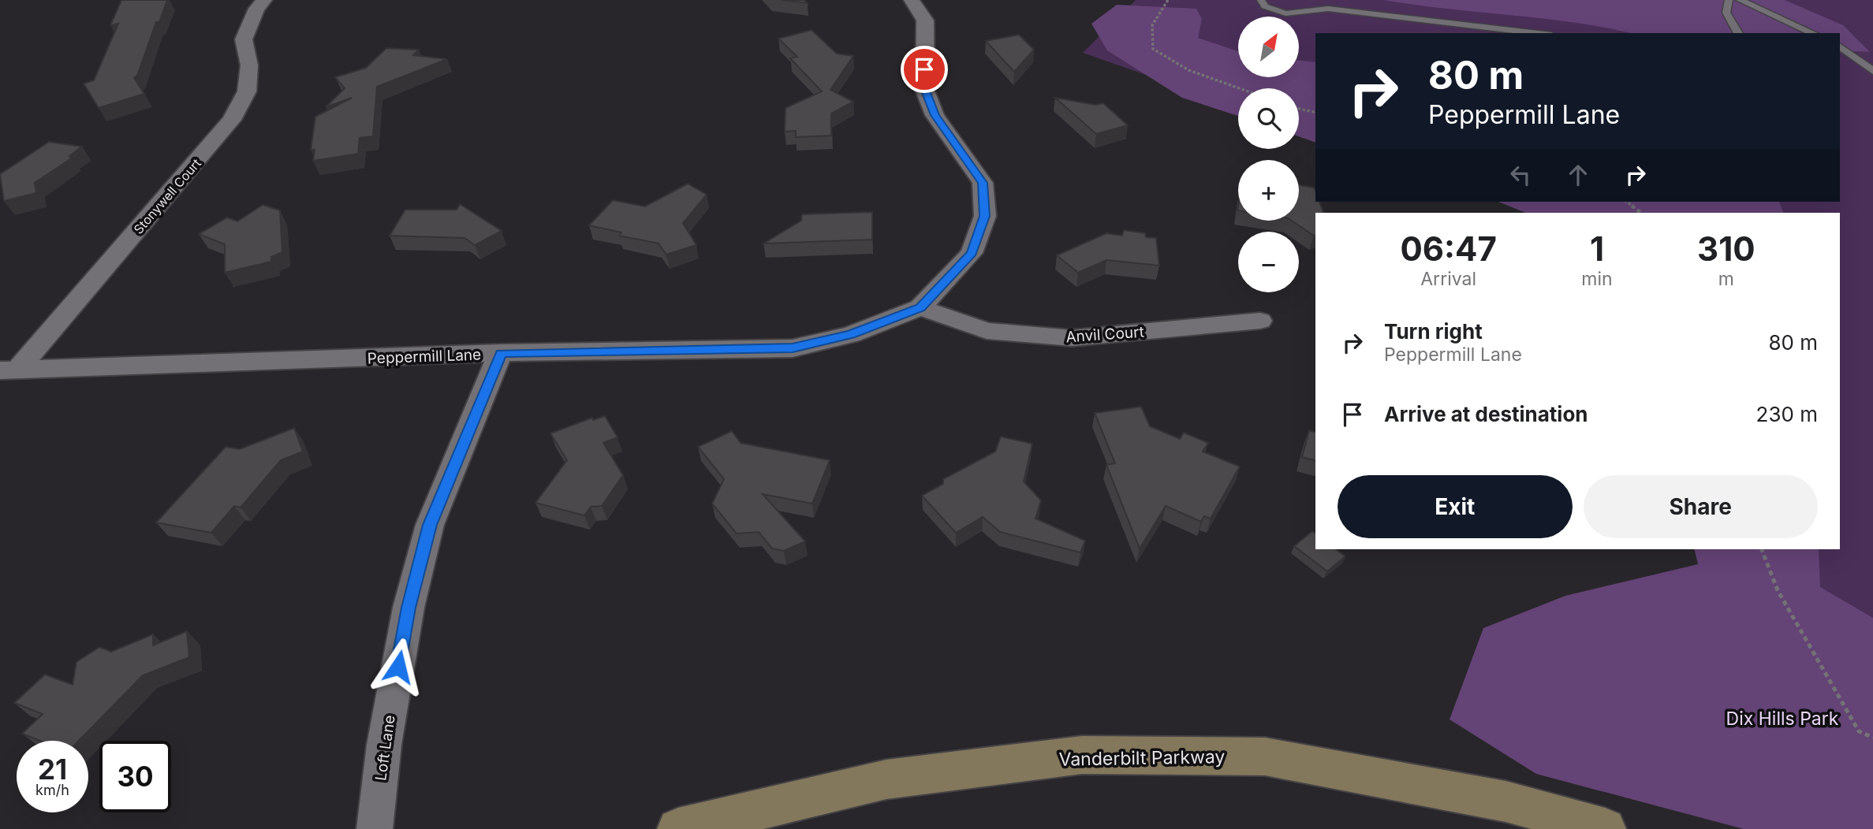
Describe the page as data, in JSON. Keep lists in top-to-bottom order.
{
  "streets": {
    "main road": ["Vanderbilt Parkway"],
    "street": [
      "Stonywell Court",
      "Anvil Court",
      "Peppermill Lane",
      "Loft Lane"
    ]
  },
  "crossings": [
    ["Stonywell Court", "Peppermill Lane"],
    ["Anvil Court", "Peppermill Lane"],
    ["Peppermill Lane", "Loft Lane"]
  ],
  "parks": ["Dix Hills Park"],
  "north": "top right",
  "page": {
    "map_buttons": ["+", "−"],
    "turn": ["80 m", "Peppermill Lane"],
    "eta": [
      "06:47",
      "Arrival",
      "1",
      "min",
      "310",
      "m"
    ],
    "list": [
      {
        "name": "Turn right",
        "note": "Peppermill Lane",
        "value": "80 m"
      },
      {
        "name": "Arrive at destination",
        "value": "230 m"
      }
    ],
    "buttons": ["Exit", "Share"],
    "speed": "21 km/h",
    "limit": "30"
  }
}
